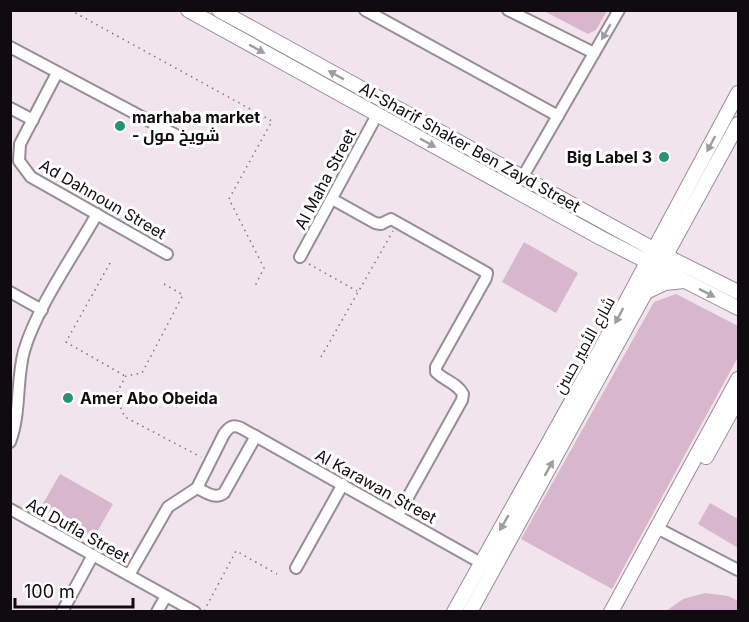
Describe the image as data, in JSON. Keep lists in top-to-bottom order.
{
  "streets": {
    "main road": ["Al-Sharif Shaker Ben Zayd Street", "شارع الأمير حسن"],
    "street": [
      "Al Maha Street",
      "Ad Dahnoun Street",
      "Al Karawan Street",
      "Ad Dufla Street"
    ]
  },
  "crossings": [
    ["Al-Sharif Shaker Ben Zayd Street", "Al Maha Street"],
    ["Al-Sharif Shaker Ben Zayd Street", "شارع الأمير حسن"],
    ["شارع الأمير حسن", "Al Karawan Street"]
  ],
  "places": ["marhaba market - شويخ مول", "Big Label 3", "Amer Abo Obeida"],
  "scale_bar": "100 m"
}
